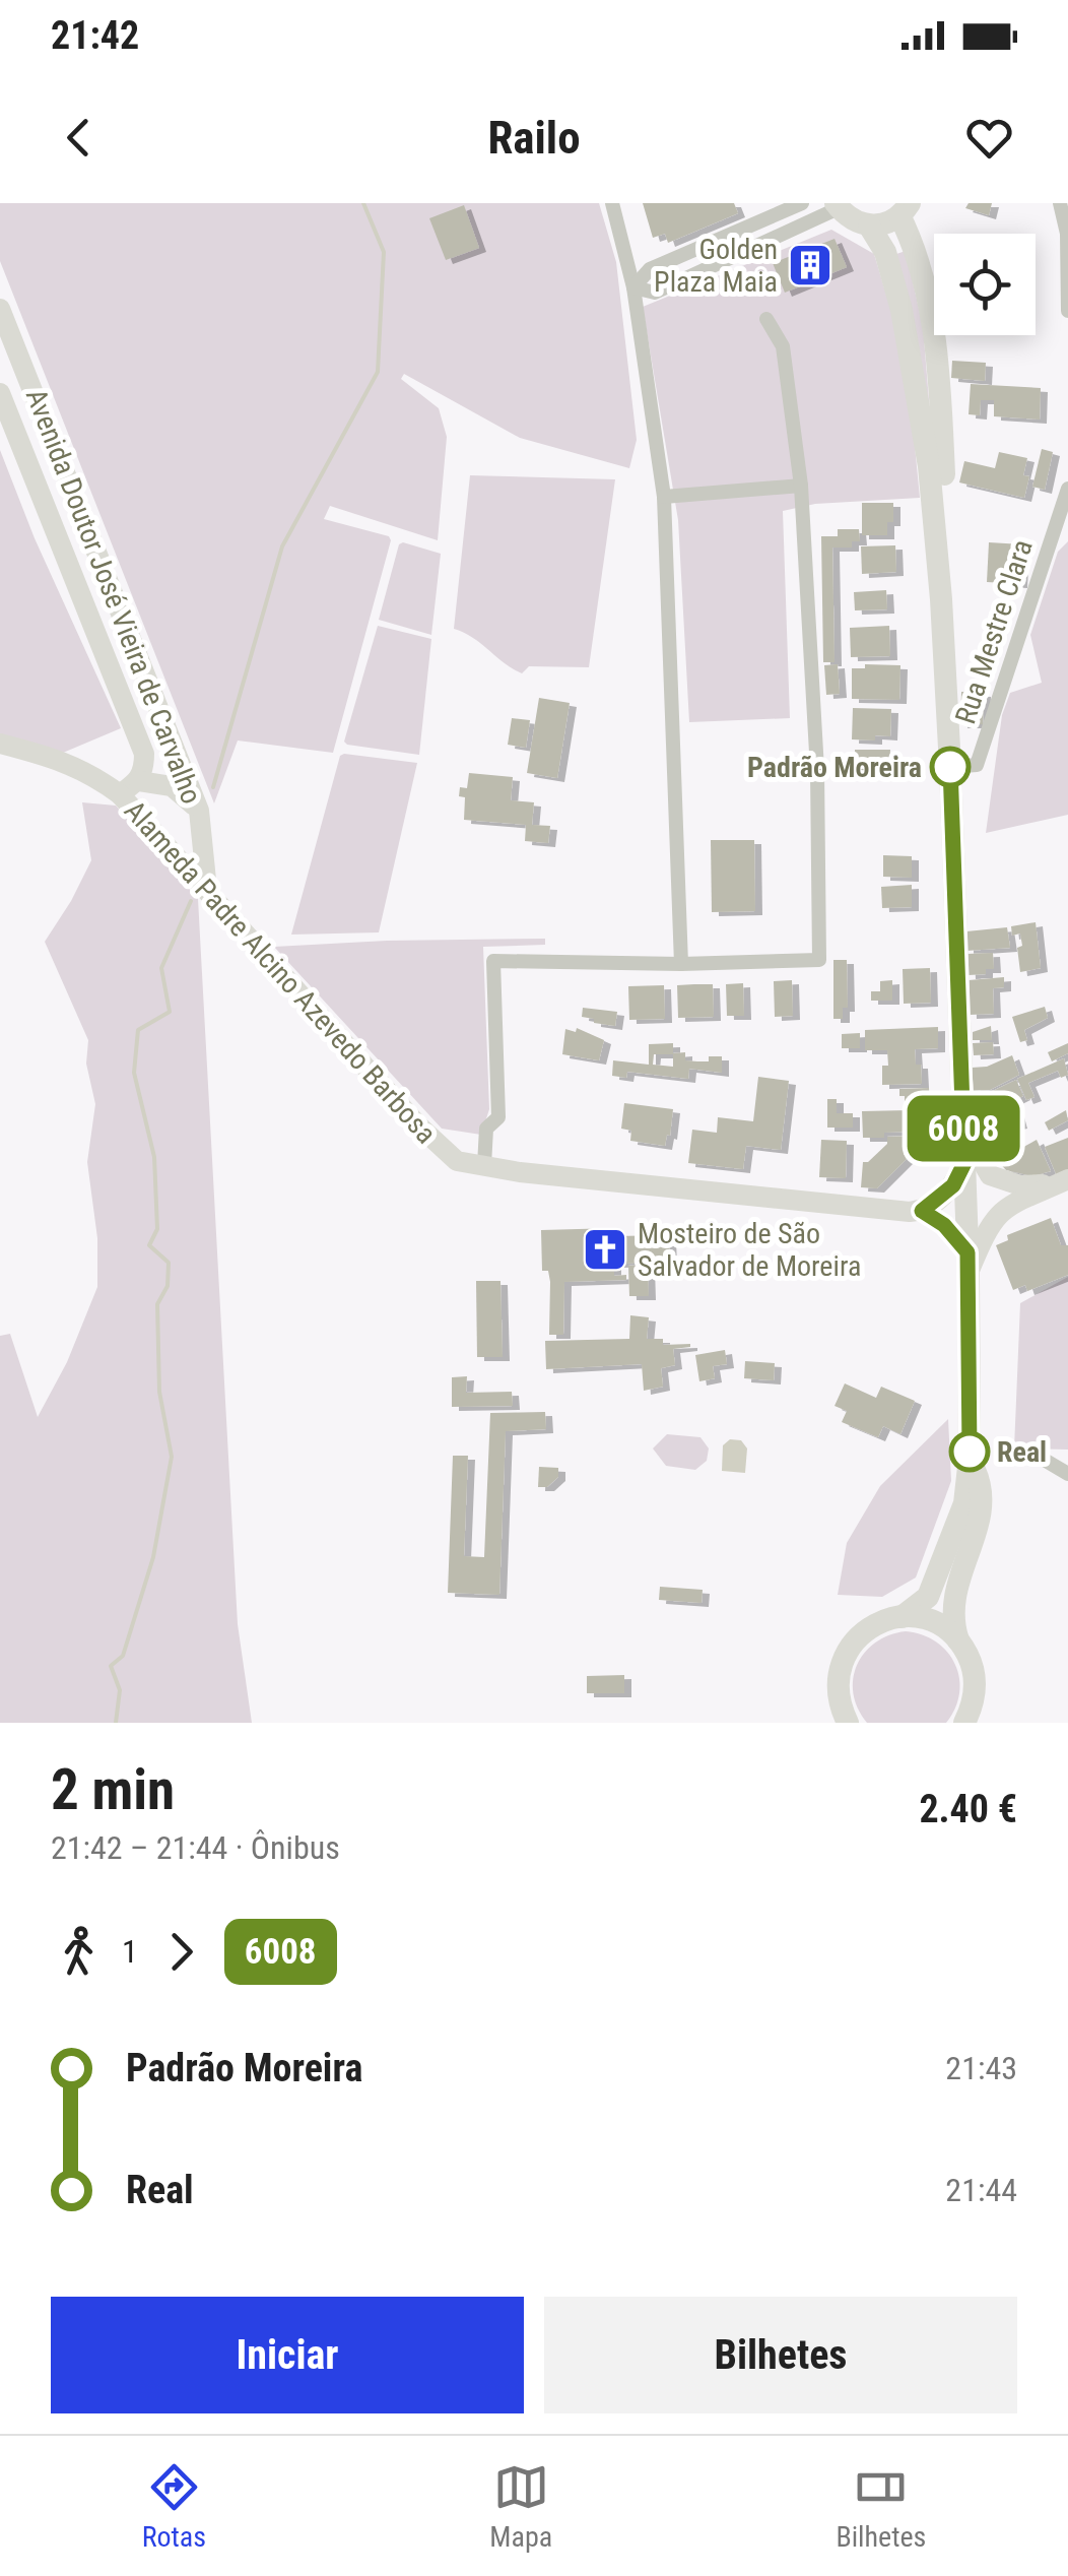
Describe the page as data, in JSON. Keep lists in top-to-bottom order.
{
  "streets": {
    "main road": ["Avenida Doutor José Vieira de Carvalho", "Alameda Padre Alcino Azevedo Barbosa"],
    "street": ["Rua Mestre Clara"]
  },
  "crossings": [
    ["Avenida Doutor José Vieira de Carvalho", "Alameda Padre Alcino Azevedo Barbosa"]
  ],
  "places": {
    "building": ["Golden Plaza Maia"],
    "other": ["Padrão Moreira", "Real"],
    "church": ["Mosteiro de São Salvador de Moreira"]
  },
  "lines": ["bus line 6008"],
  "page": {
    "status": "21:42",
    "header": "Railo",
    "on_map": "6008",
    "heading": ["2 min", "21:42 – 21:44 · Ônibus", "2.40 €"],
    "legs": ["1", "6008"],
    "list": [
      {
        "name": "Padrão Moreira",
        "value": "21:43"
      },
      {
        "name": "Real",
        "value": "21:44"
      }
    ],
    "buttons": ["Iniciar", "Bilhetes"],
    "tabs": ["Rotas", "Mapa", "Bilhetes"]
  }
}
